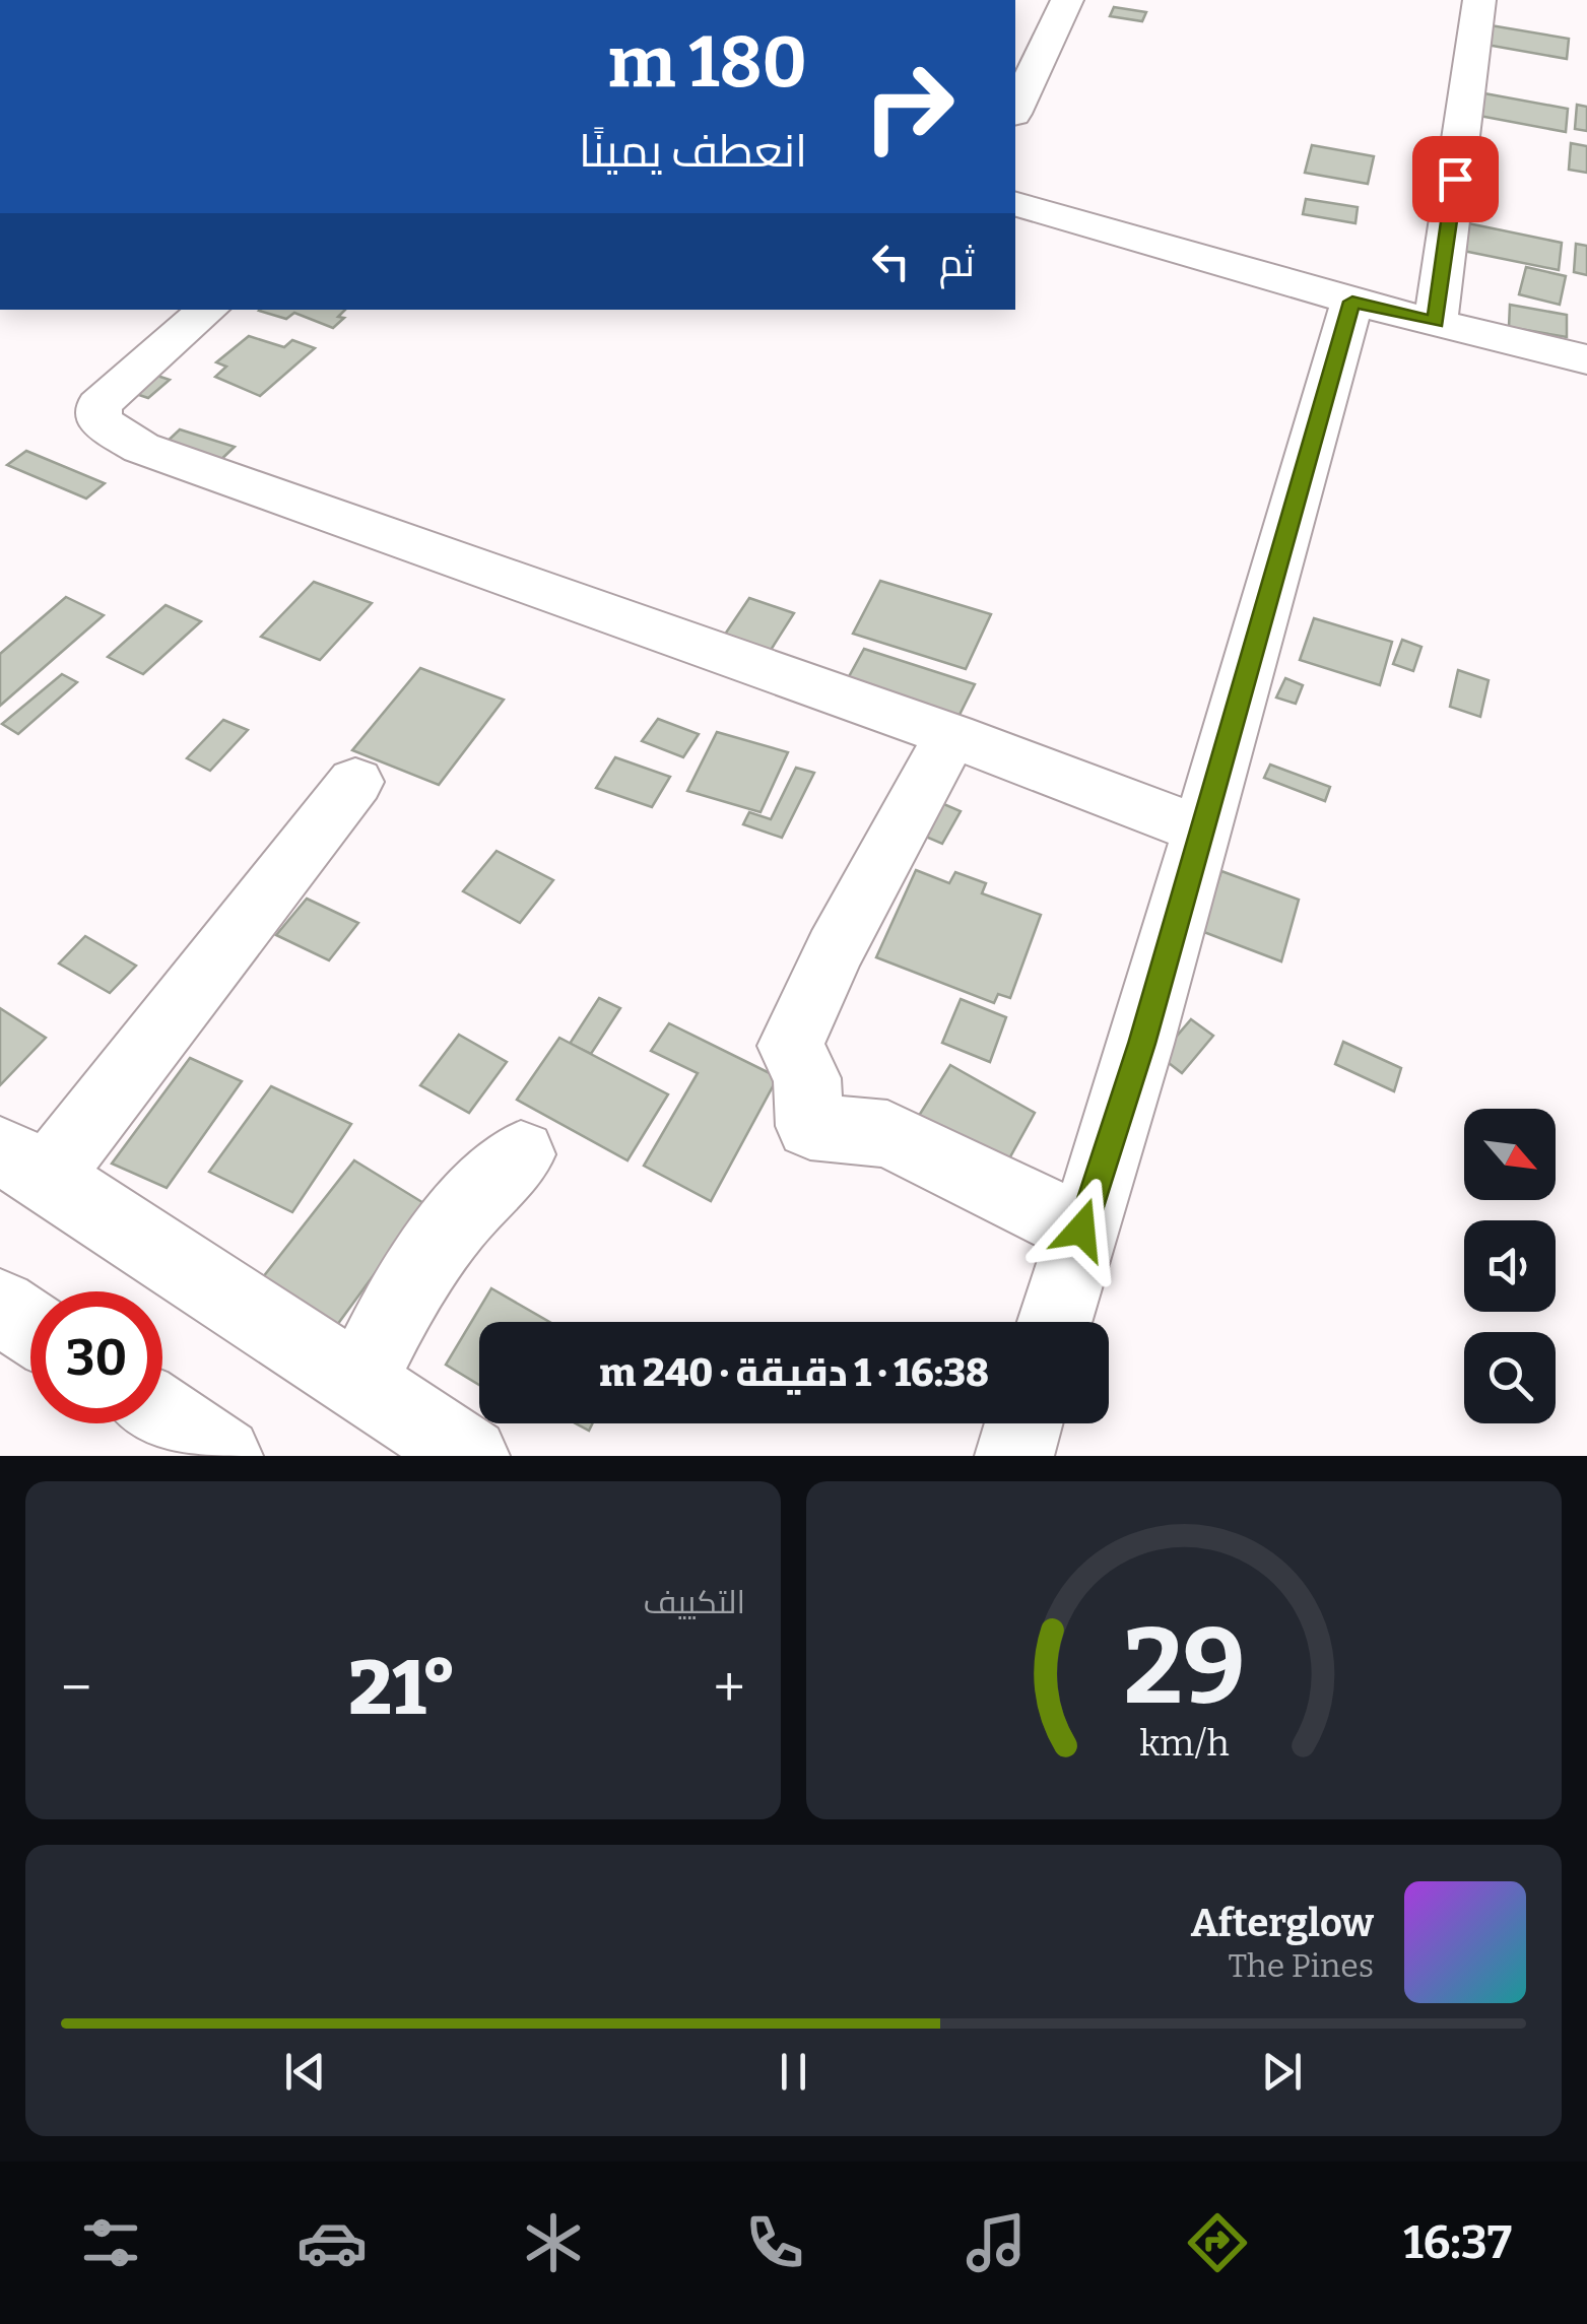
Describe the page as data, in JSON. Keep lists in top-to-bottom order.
{
  "north": "bottom right",
  "page": {
    "turn": ["180 m", "انعطف يمينًا"],
    "then": "ثم",
    "limit": "30",
    "trip": "16:38 · 1 دقيقة · 240 m",
    "tile": "التكييف",
    "heat": ["−", "21°", "+"],
    "song": ["Afterglow", "The Pines"],
    "tabs": "16:37",
    "gauge": ["29", "km/h"]
  }
}
